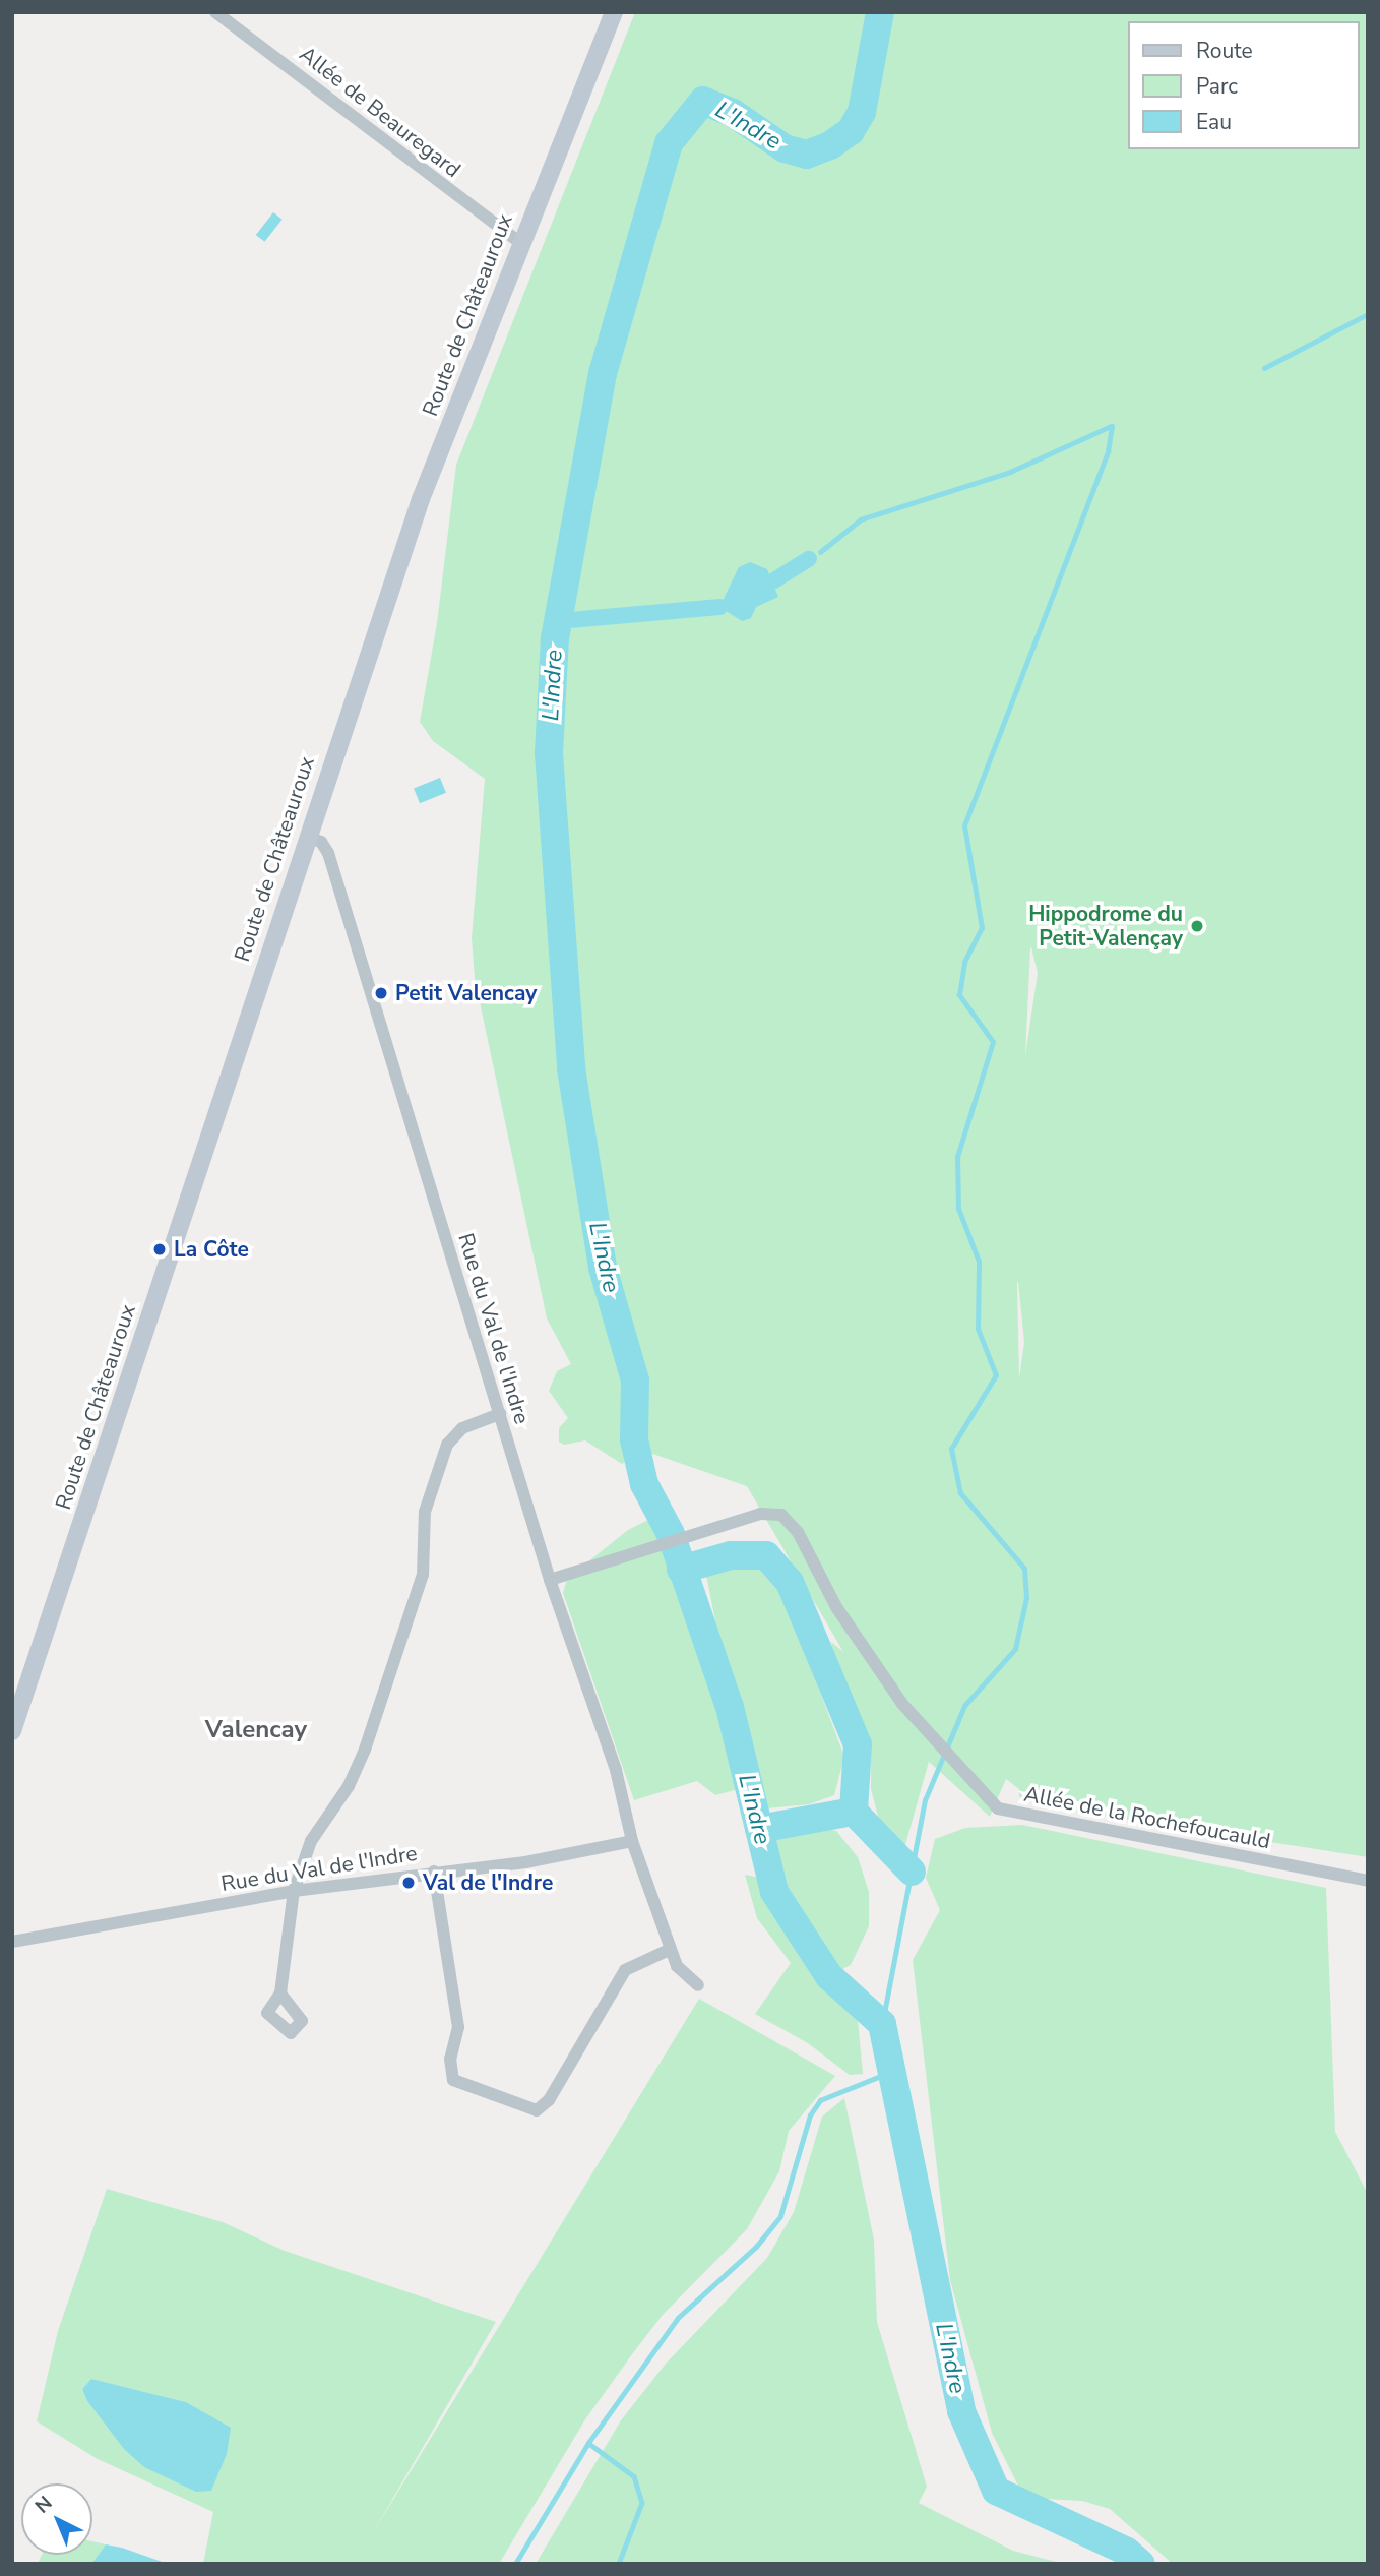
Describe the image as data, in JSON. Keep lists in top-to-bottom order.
{
  "streets": {
    "street": [
      "Allée de Beauregard",
      "Route de Châteauroux",
      "Rue du Val de l'Indre",
      "Allée de la Rochefoucauld"
    ]
  },
  "crossings": [
    ["Allée de Beauregard", "Route de Châteauroux"],
    ["Route de Châteauroux", "Rue du Val de l'Indre"],
    ["Rue du Val de l'Indre", "Allée de la Rochefoucauld"]
  ],
  "districts": ["Valencay"],
  "water": ["L'Indre"],
  "places": [
    "Hippodrome du Petit-Valençay",
    "Petit Valencay",
    "La Côte",
    "Val de l'Indre"
  ],
  "legend": ["Route", "Parc", "Eau"],
  "north": "top left"
}
